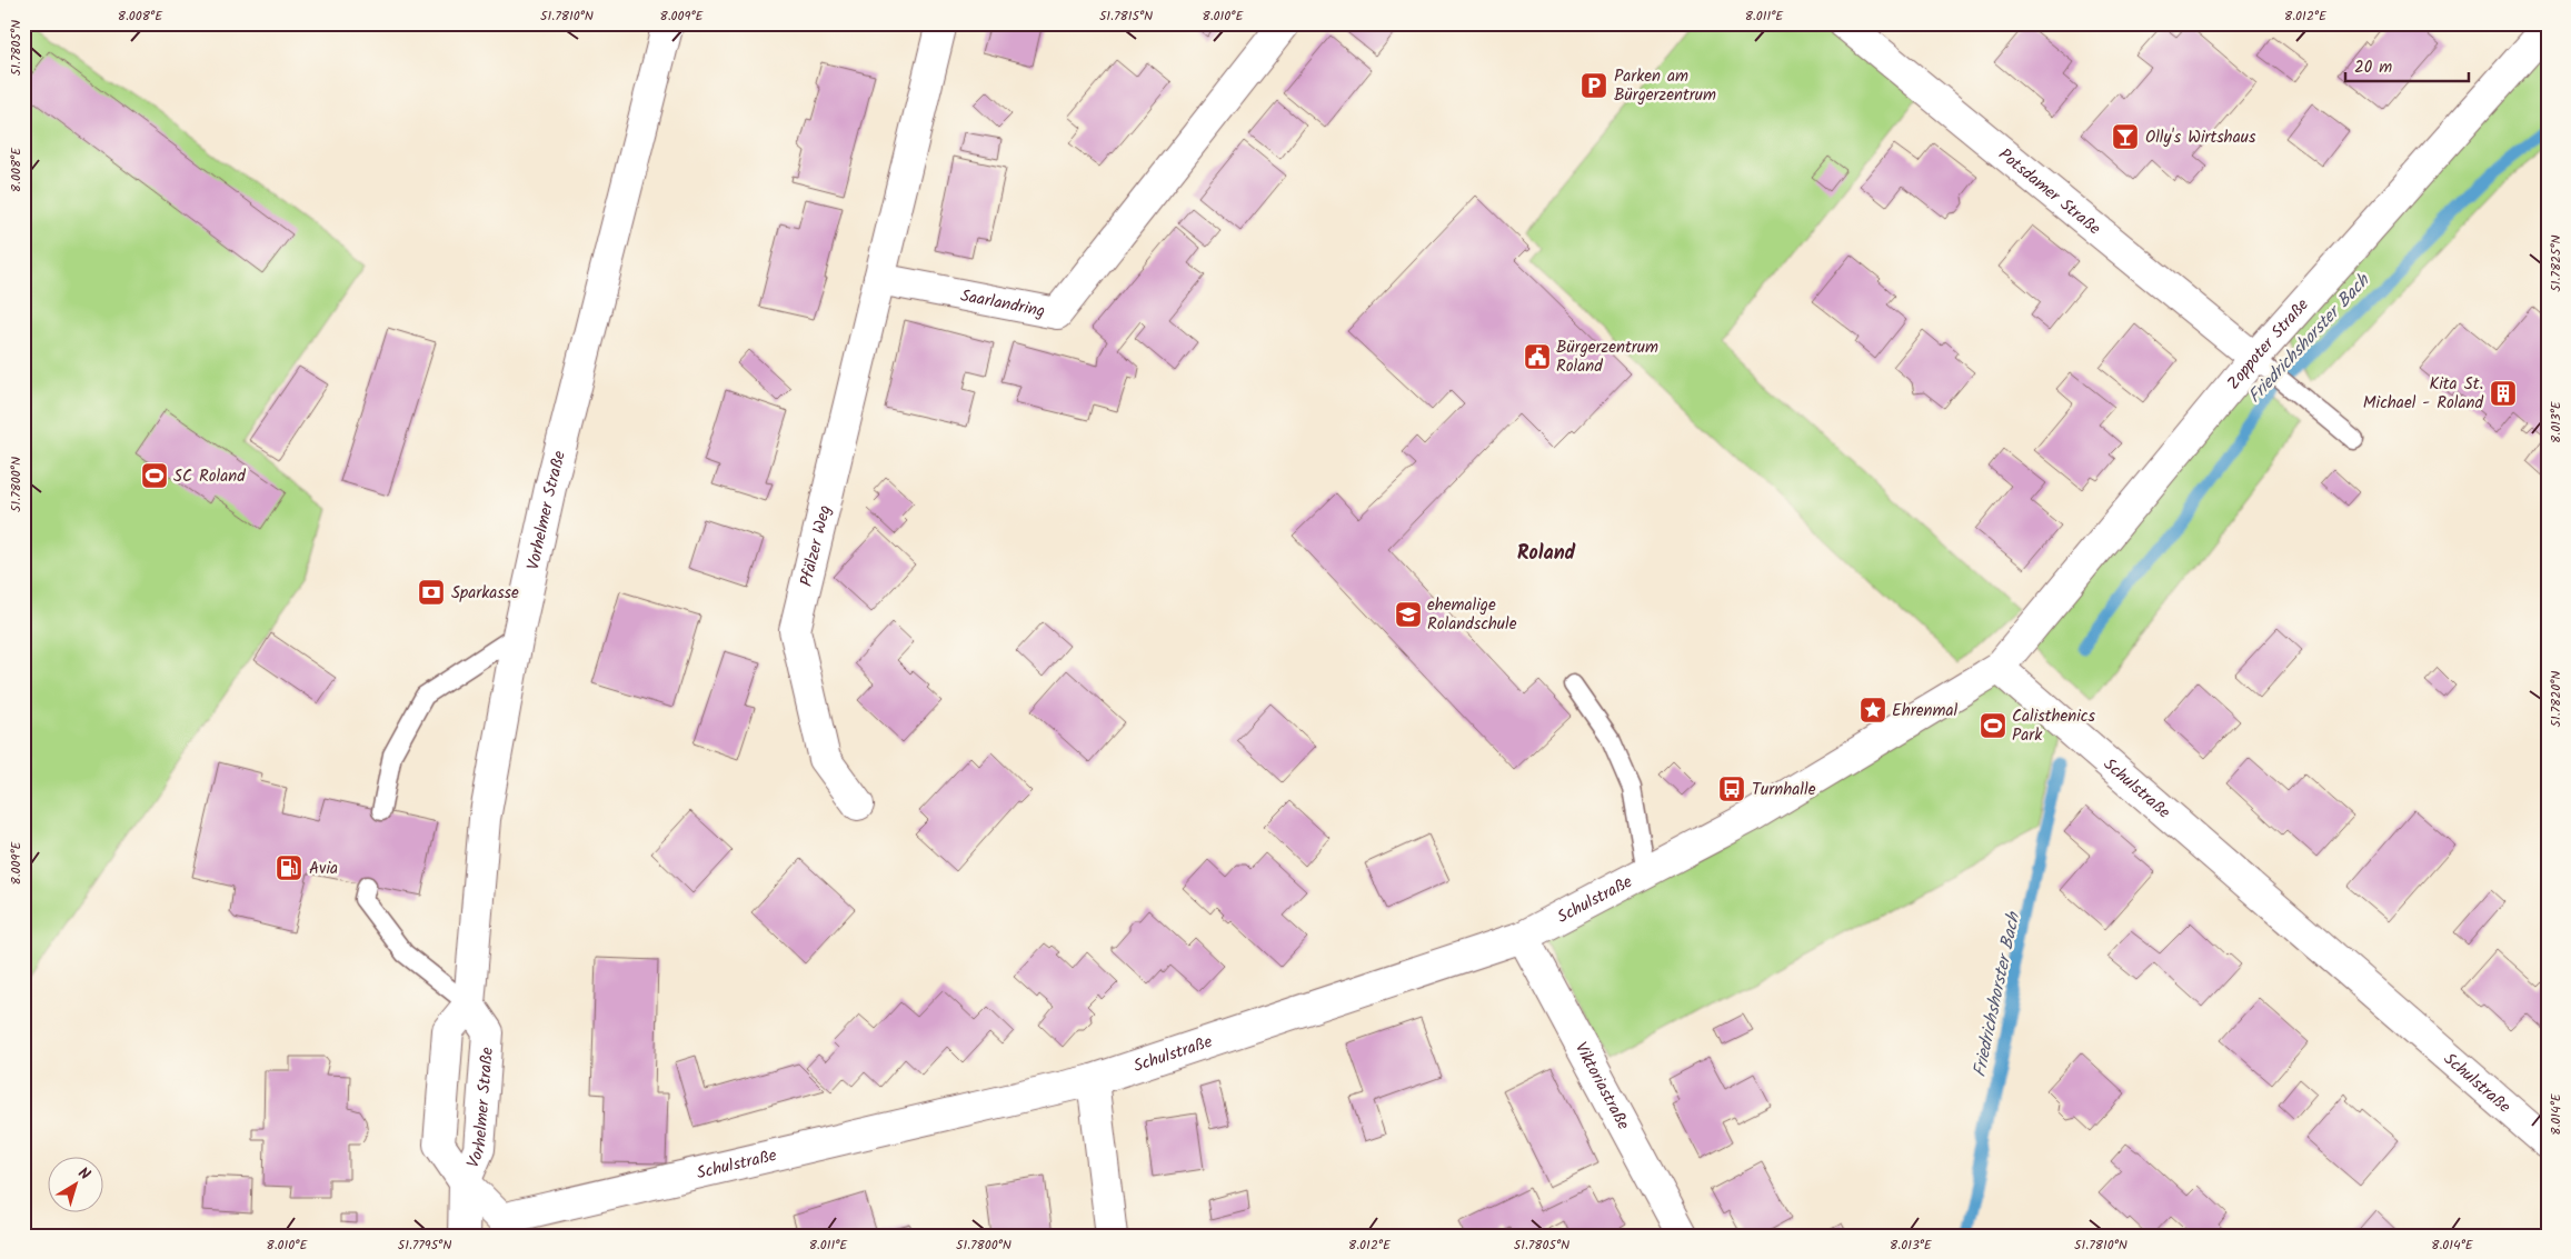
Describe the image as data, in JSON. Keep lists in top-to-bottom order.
{
  "streets": {
    "street": [
      "Potsdamer Straße",
      "Saarlandring",
      "Zoppoter Straße",
      "Vorhelmer Straße",
      "Pfälzer Weg",
      "Schulstraße",
      "Viktoriastraße"
    ]
  },
  "crossings": [
    ["Potsdamer Straße", "Zoppoter Straße"],
    ["Saarlandring", "Pfälzer Weg"],
    ["Zoppoter Straße", "Schulstraße"],
    ["Vorhelmer Straße", "Schulstraße"],
    ["Schulstraße", "Viktoriastraße"]
  ],
  "districts": ["Roland"],
  "water": ["Friedrichshorster Bach"],
  "places": {
    "parking": ["Parken am Bürgerzentrum"],
    "bar": ["Olly's Wirtshaus"],
    "public building": ["Bürgerzentrum Roland"],
    "building": ["Kita St. Michael - Roland"],
    "sports": ["SC Roland", "Calisthenics Park"],
    "bank": ["Sparkasse"],
    "school or university": ["ehemalige Rolandschule"],
    "place": ["Ehrenmal"],
    "bus stop": ["Turnhalle"],
    "fuel station": ["Avia"]
  },
  "scale_bar": "20 m",
  "north": "top right",
  "coordinates": [
    "8.008°E",
    "51.7810°N",
    "8.009°E",
    "51.7815°N",
    "8.010°E",
    "8.011°E",
    "8.012°E",
    "51.7805°N",
    "51.7825°N",
    "8.013°E",
    "51.7800°N",
    "51.7820°N",
    "8.014°E",
    "51.7795°N"
  ]
}
